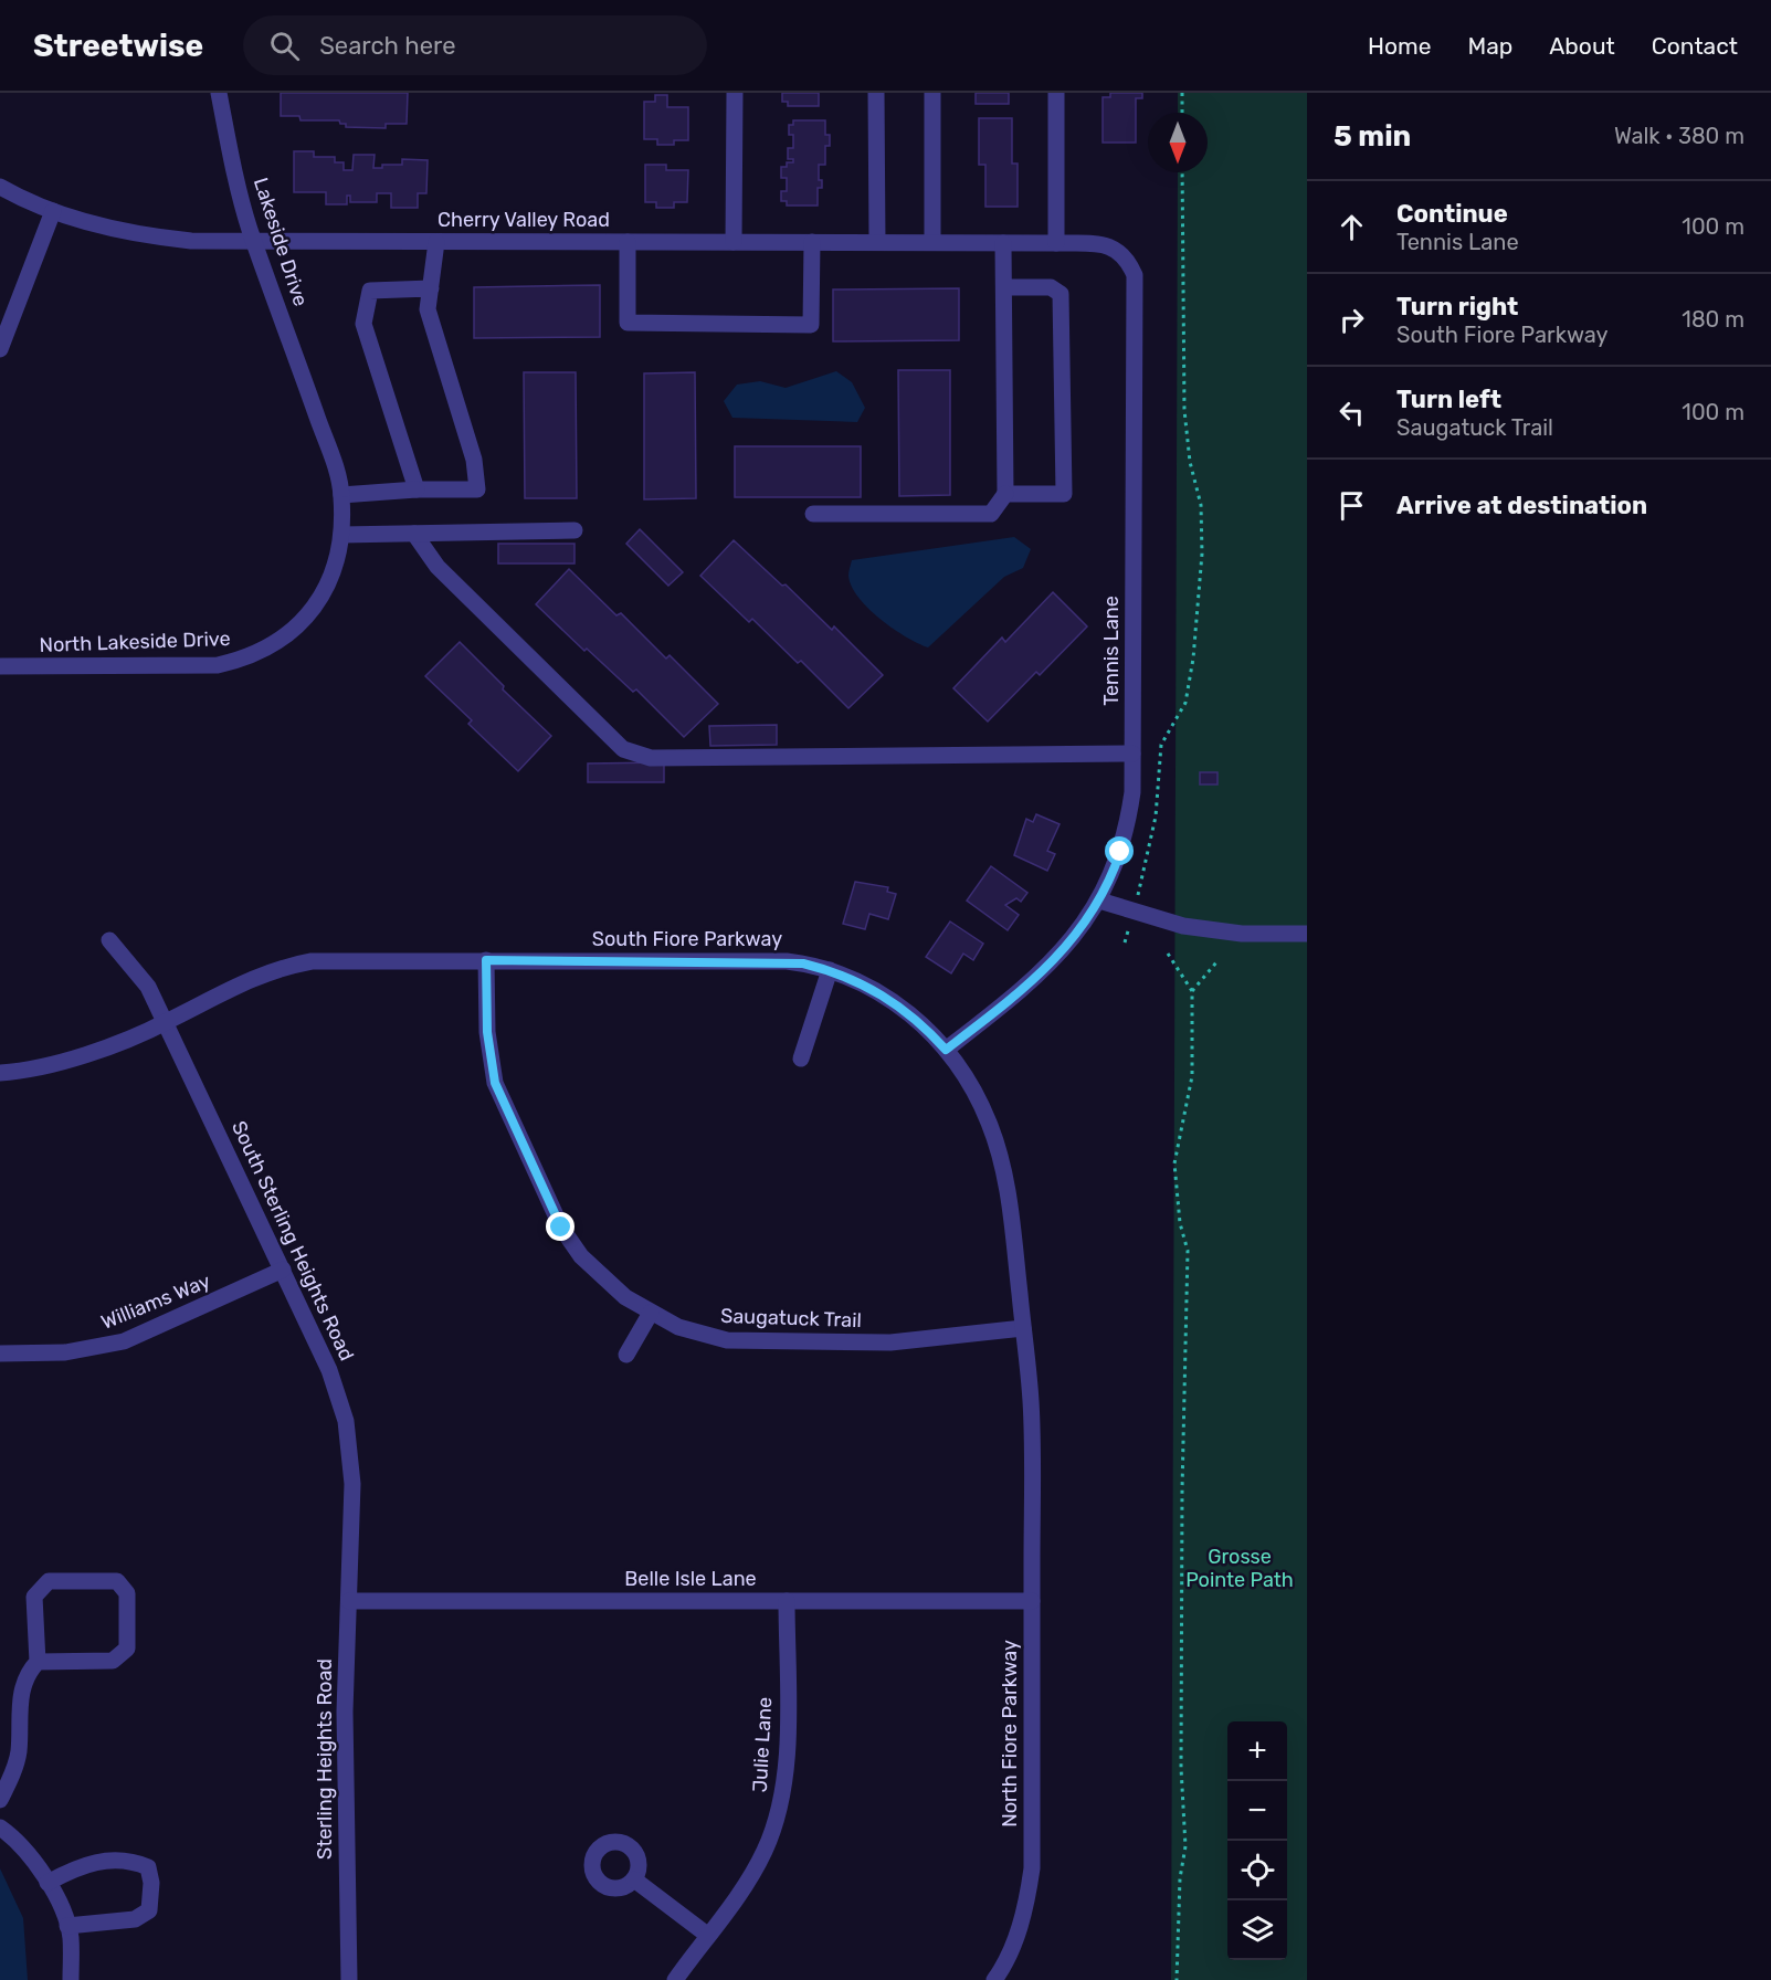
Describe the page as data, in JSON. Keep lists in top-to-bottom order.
{
  "streets": {
    "street": [
      "Cherry Valley Road",
      "Lakeside Drive",
      "North Lakeside Drive",
      "Tennis Lane",
      "South Fiore Parkway",
      "South Sterling Heights Road",
      "Williams Way",
      "Saugatuck Trail",
      "Belle Isle Lane",
      "North Fiore Parkway",
      "Julie Lane",
      "Sterling Heights Road"
    ]
  },
  "crossings": [
    ["Cherry Valley Road", "Lakeside Drive"],
    ["Cherry Valley Road", "Tennis Lane"],
    ["Lakeside Drive", "North Lakeside Drive"],
    ["Tennis Lane", "South Fiore Parkway"],
    ["South Fiore Parkway", "South Sterling Heights Road"],
    ["South Fiore Parkway", "Saugatuck Trail"],
    ["South Fiore Parkway", "North Fiore Parkway"],
    ["South Sterling Heights Road", "Williams Way"],
    ["South Sterling Heights Road", "Sterling Heights Road"],
    ["Belle Isle Lane", "North Fiore Parkway"],
    ["Belle Isle Lane", "Julie Lane"],
    ["Belle Isle Lane", "Sterling Heights Road"]
  ],
  "parks": ["Grosse Pointe Path"],
  "north": "bottom",
  "page": {
    "header": "Streetwise",
    "search": "Search here",
    "nav": [
      "Home",
      "Map",
      "About",
      "Contact"
    ],
    "heading": ["5 min", "Walk · 380 m"],
    "list": [
      ["Continue", "Tennis Lane", "100 m"],
      ["Turn right", "South Fiore Parkway", "180 m"],
      ["Turn left", "Saugatuck Trail", "100 m"],
      "Arrive at destination"
    ],
    "map_buttons": ["+", "−"]
  }
}
